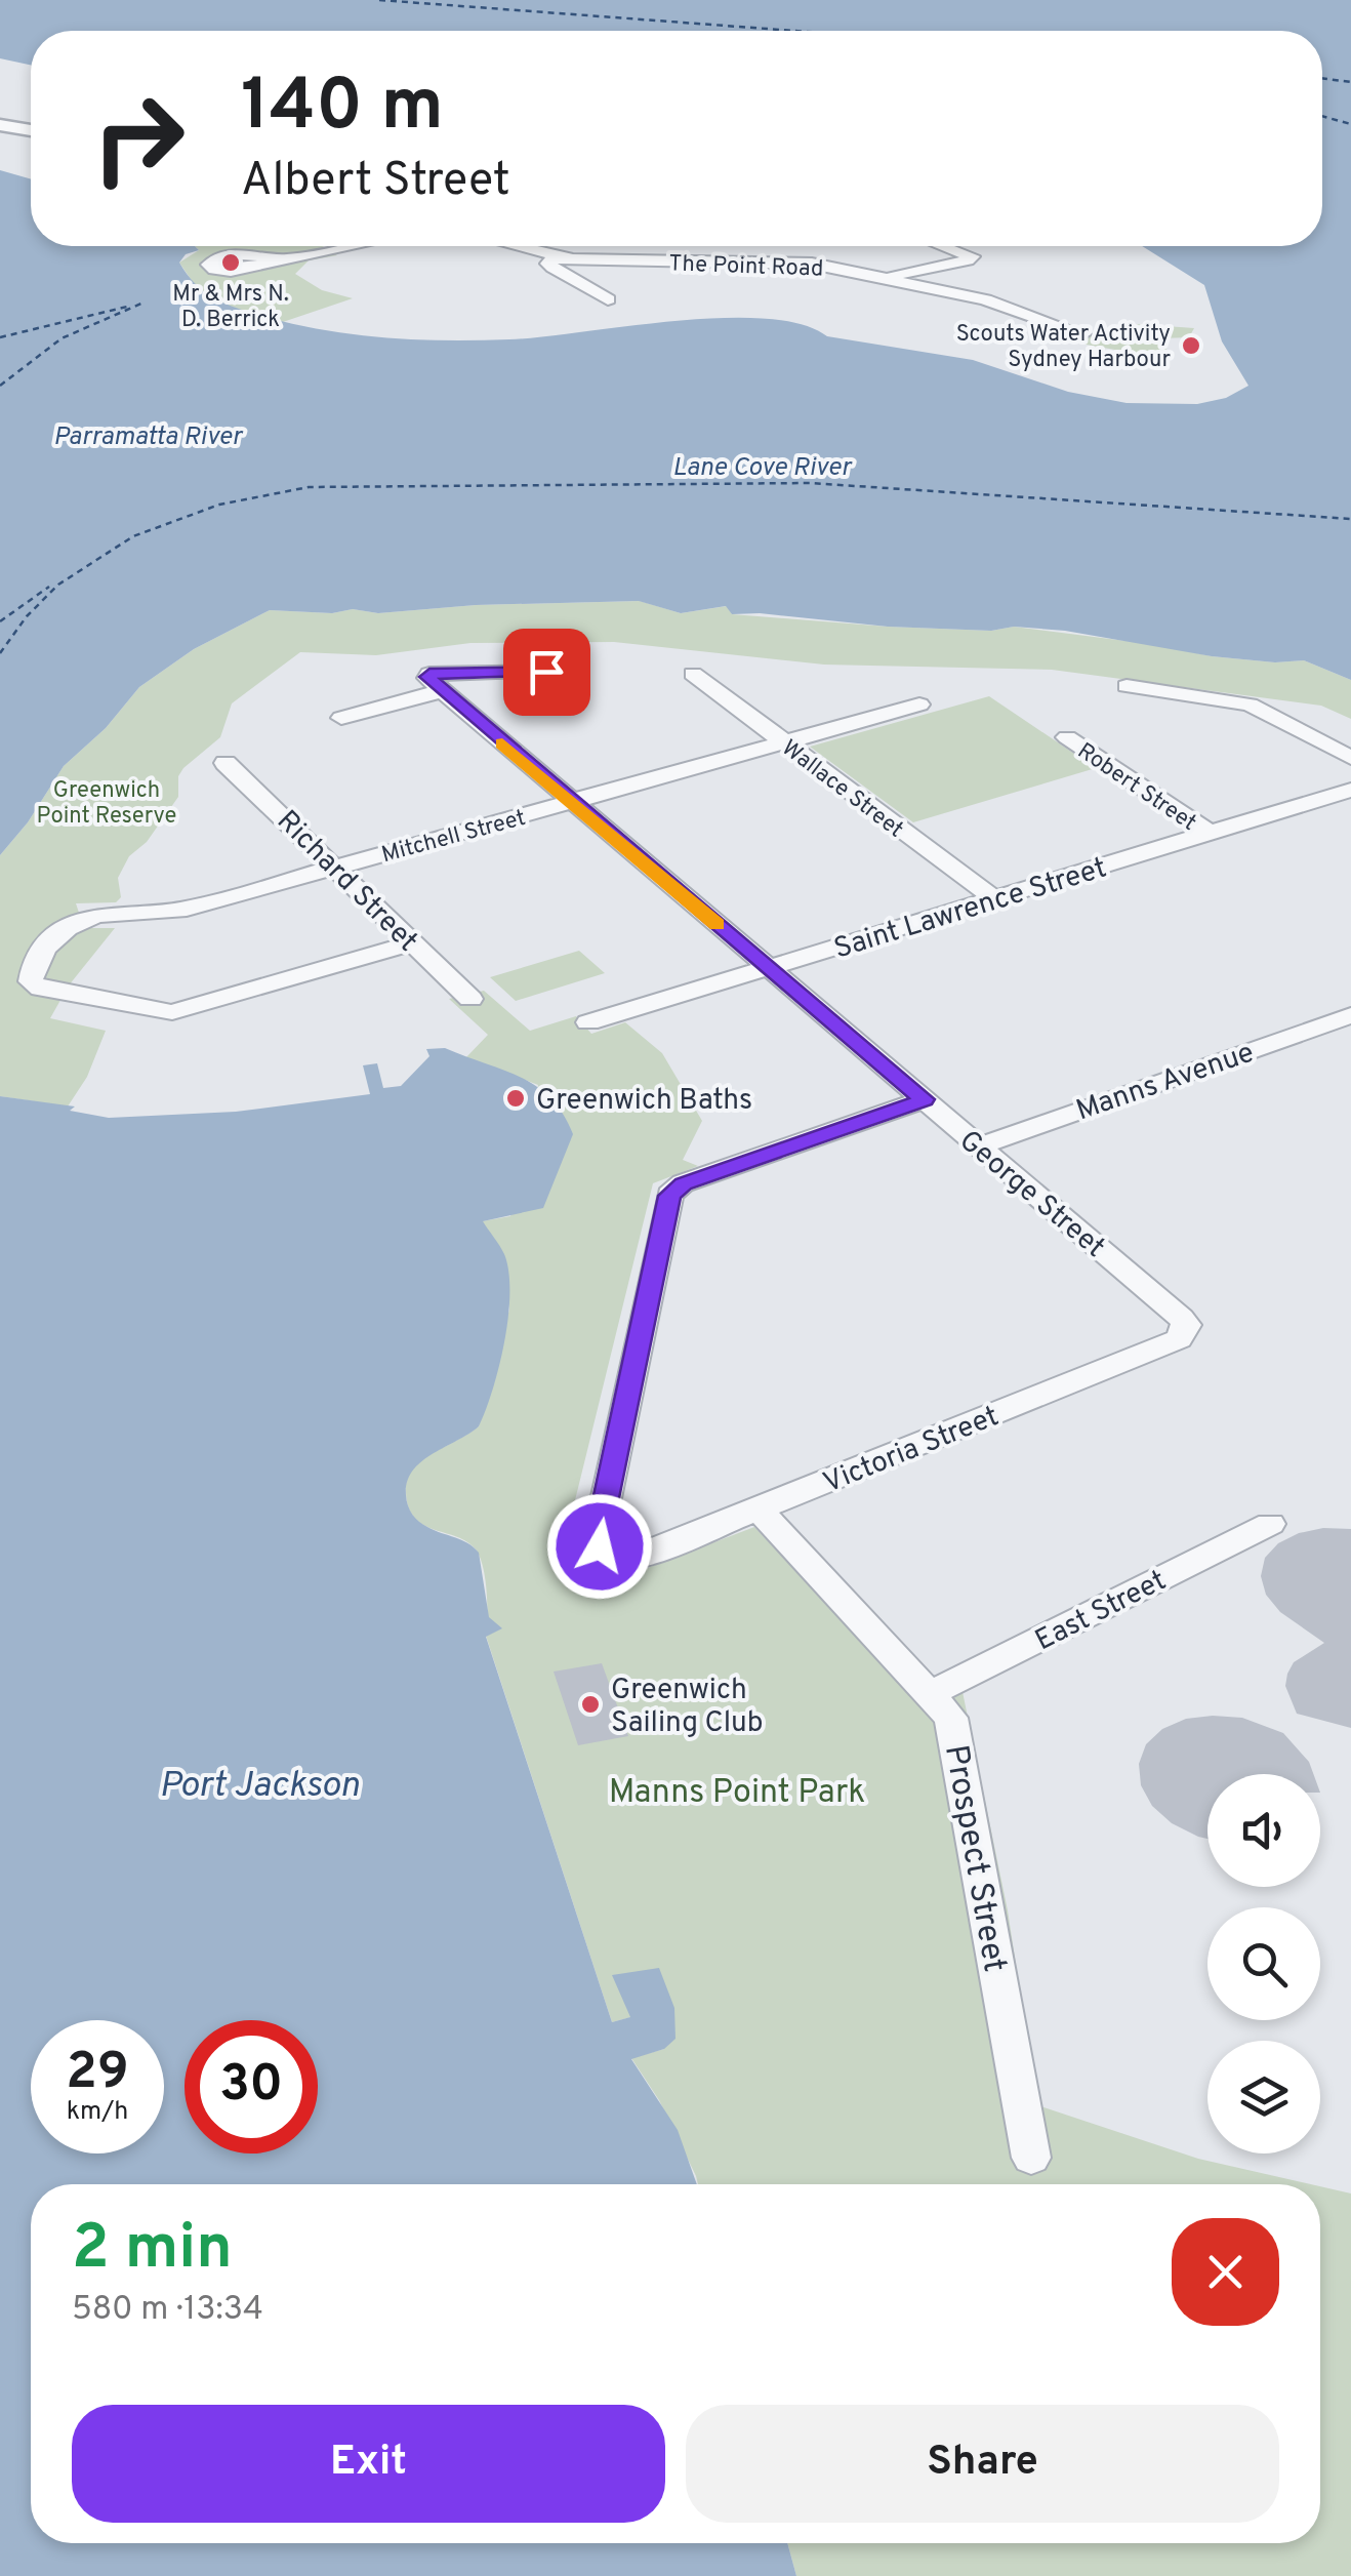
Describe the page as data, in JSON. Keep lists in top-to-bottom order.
{
  "streets": {
    "street": [
      "The Point Road",
      "Robert Street",
      "Wallace Street",
      "Mitchell Street",
      "Richard Street",
      "Saint Lawrence Street",
      "Manns Avenue",
      "George Street",
      "Victoria Street",
      "East Street",
      "Prospect Street"
    ]
  },
  "crossings": [
    ["Robert Street", "Saint Lawrence Street"],
    ["Wallace Street", "Mitchell Street"],
    ["Wallace Street", "Saint Lawrence Street"],
    ["Mitchell Street", "Richard Street"],
    ["Mitchell Street", "George Street"],
    ["Saint Lawrence Street", "George Street"],
    ["Manns Avenue", "George Street"],
    ["George Street", "Victoria Street"],
    ["Victoria Street", "Prospect Street"],
    ["East Street", "Prospect Street"]
  ],
  "water": ["Parramatta River", "Lane Cove River", "Port Jackson"],
  "parks": ["Greenwich Point Reserve", "Manns Point Park"],
  "places": [
    "Mr & Mrs N. D. Berrick",
    "Scouts Water Activity Sydney Harbour",
    "Greenwich Baths",
    "Greenwich Sailing Club"
  ],
  "page": {
    "turn": ["140 m", "Albert Street"],
    "speed": "29 km/h",
    "limit": "30",
    "heading": ["2 min", "580 m · 13:34"],
    "buttons": ["Exit", "Share"]
  }
}
